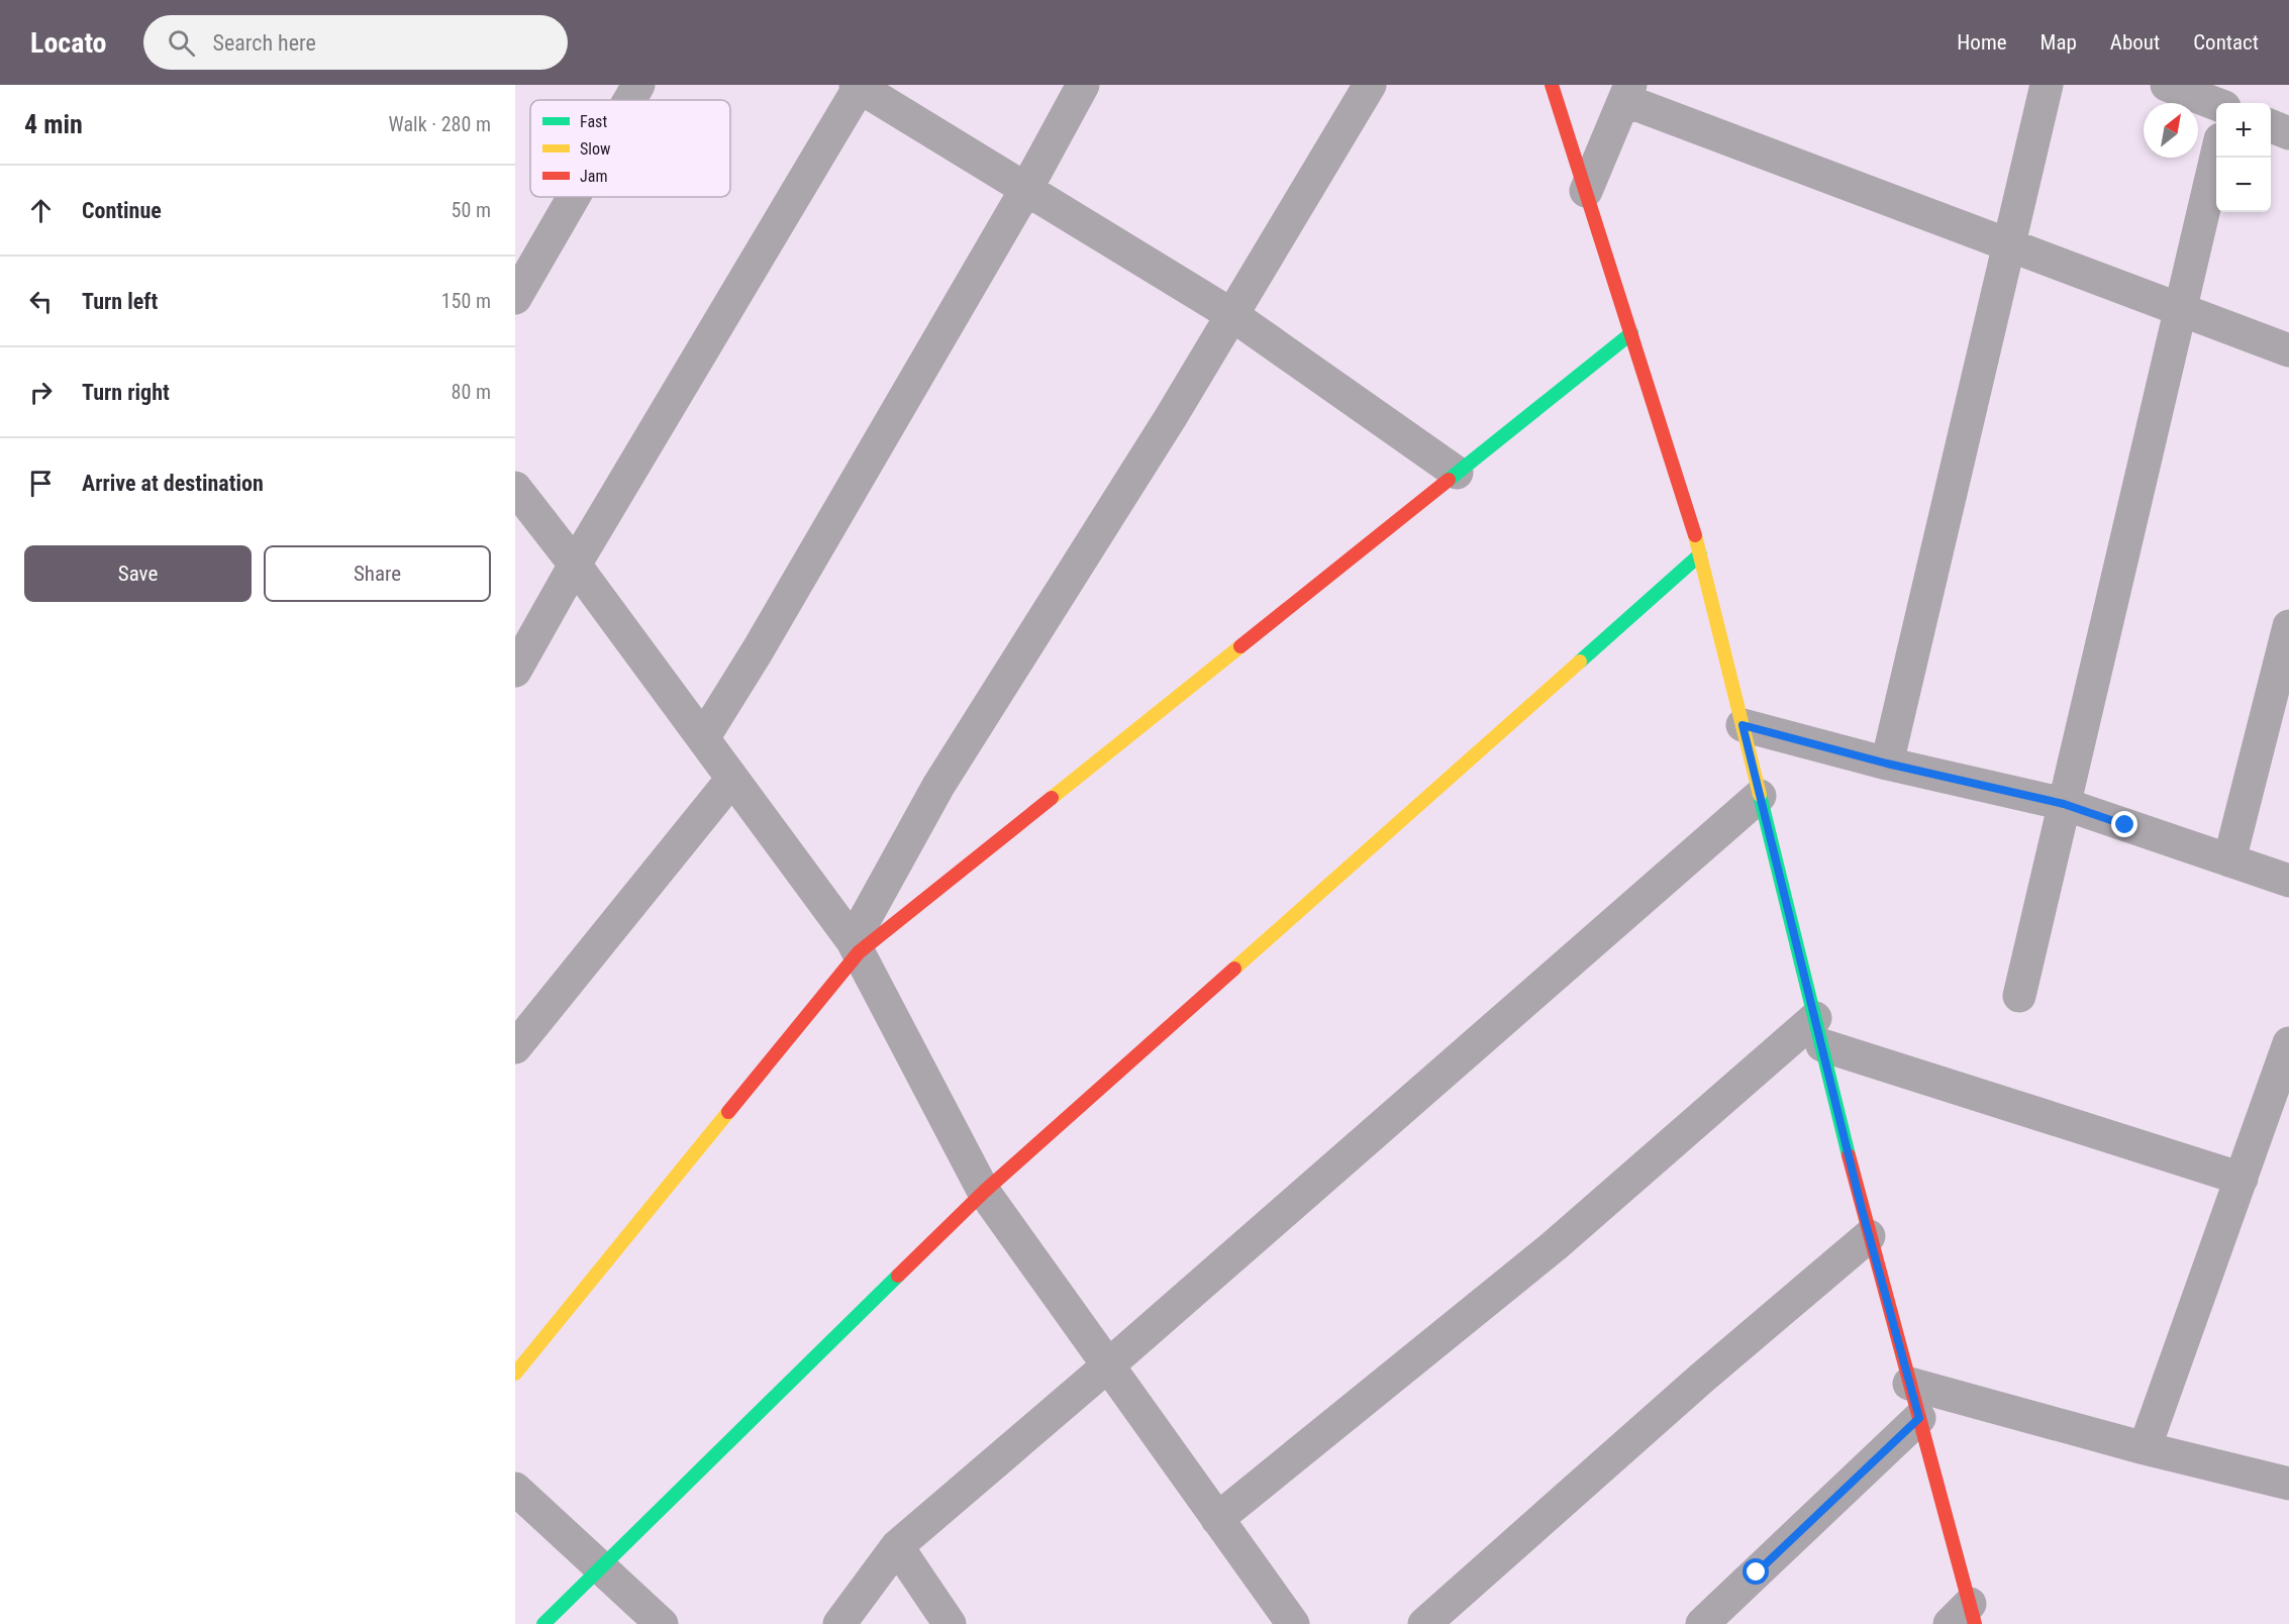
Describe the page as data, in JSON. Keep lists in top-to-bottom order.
{
  "legend": ["Fast", "Slow", "Jam"],
  "north": "top right",
  "page": {
    "header": "Locato",
    "search": "Search here",
    "nav": [
      "Home",
      "Map",
      "About",
      "Contact"
    ],
    "heading": ["4 min", "Walk · 280 m"],
    "map_buttons": ["+", "−"],
    "list": [
      ["Continue", "50 m"],
      ["Turn left", "150 m"],
      ["Turn right", "80 m"],
      "Arrive at destination"
    ],
    "buttons": ["Save", "Share"]
  }
}
